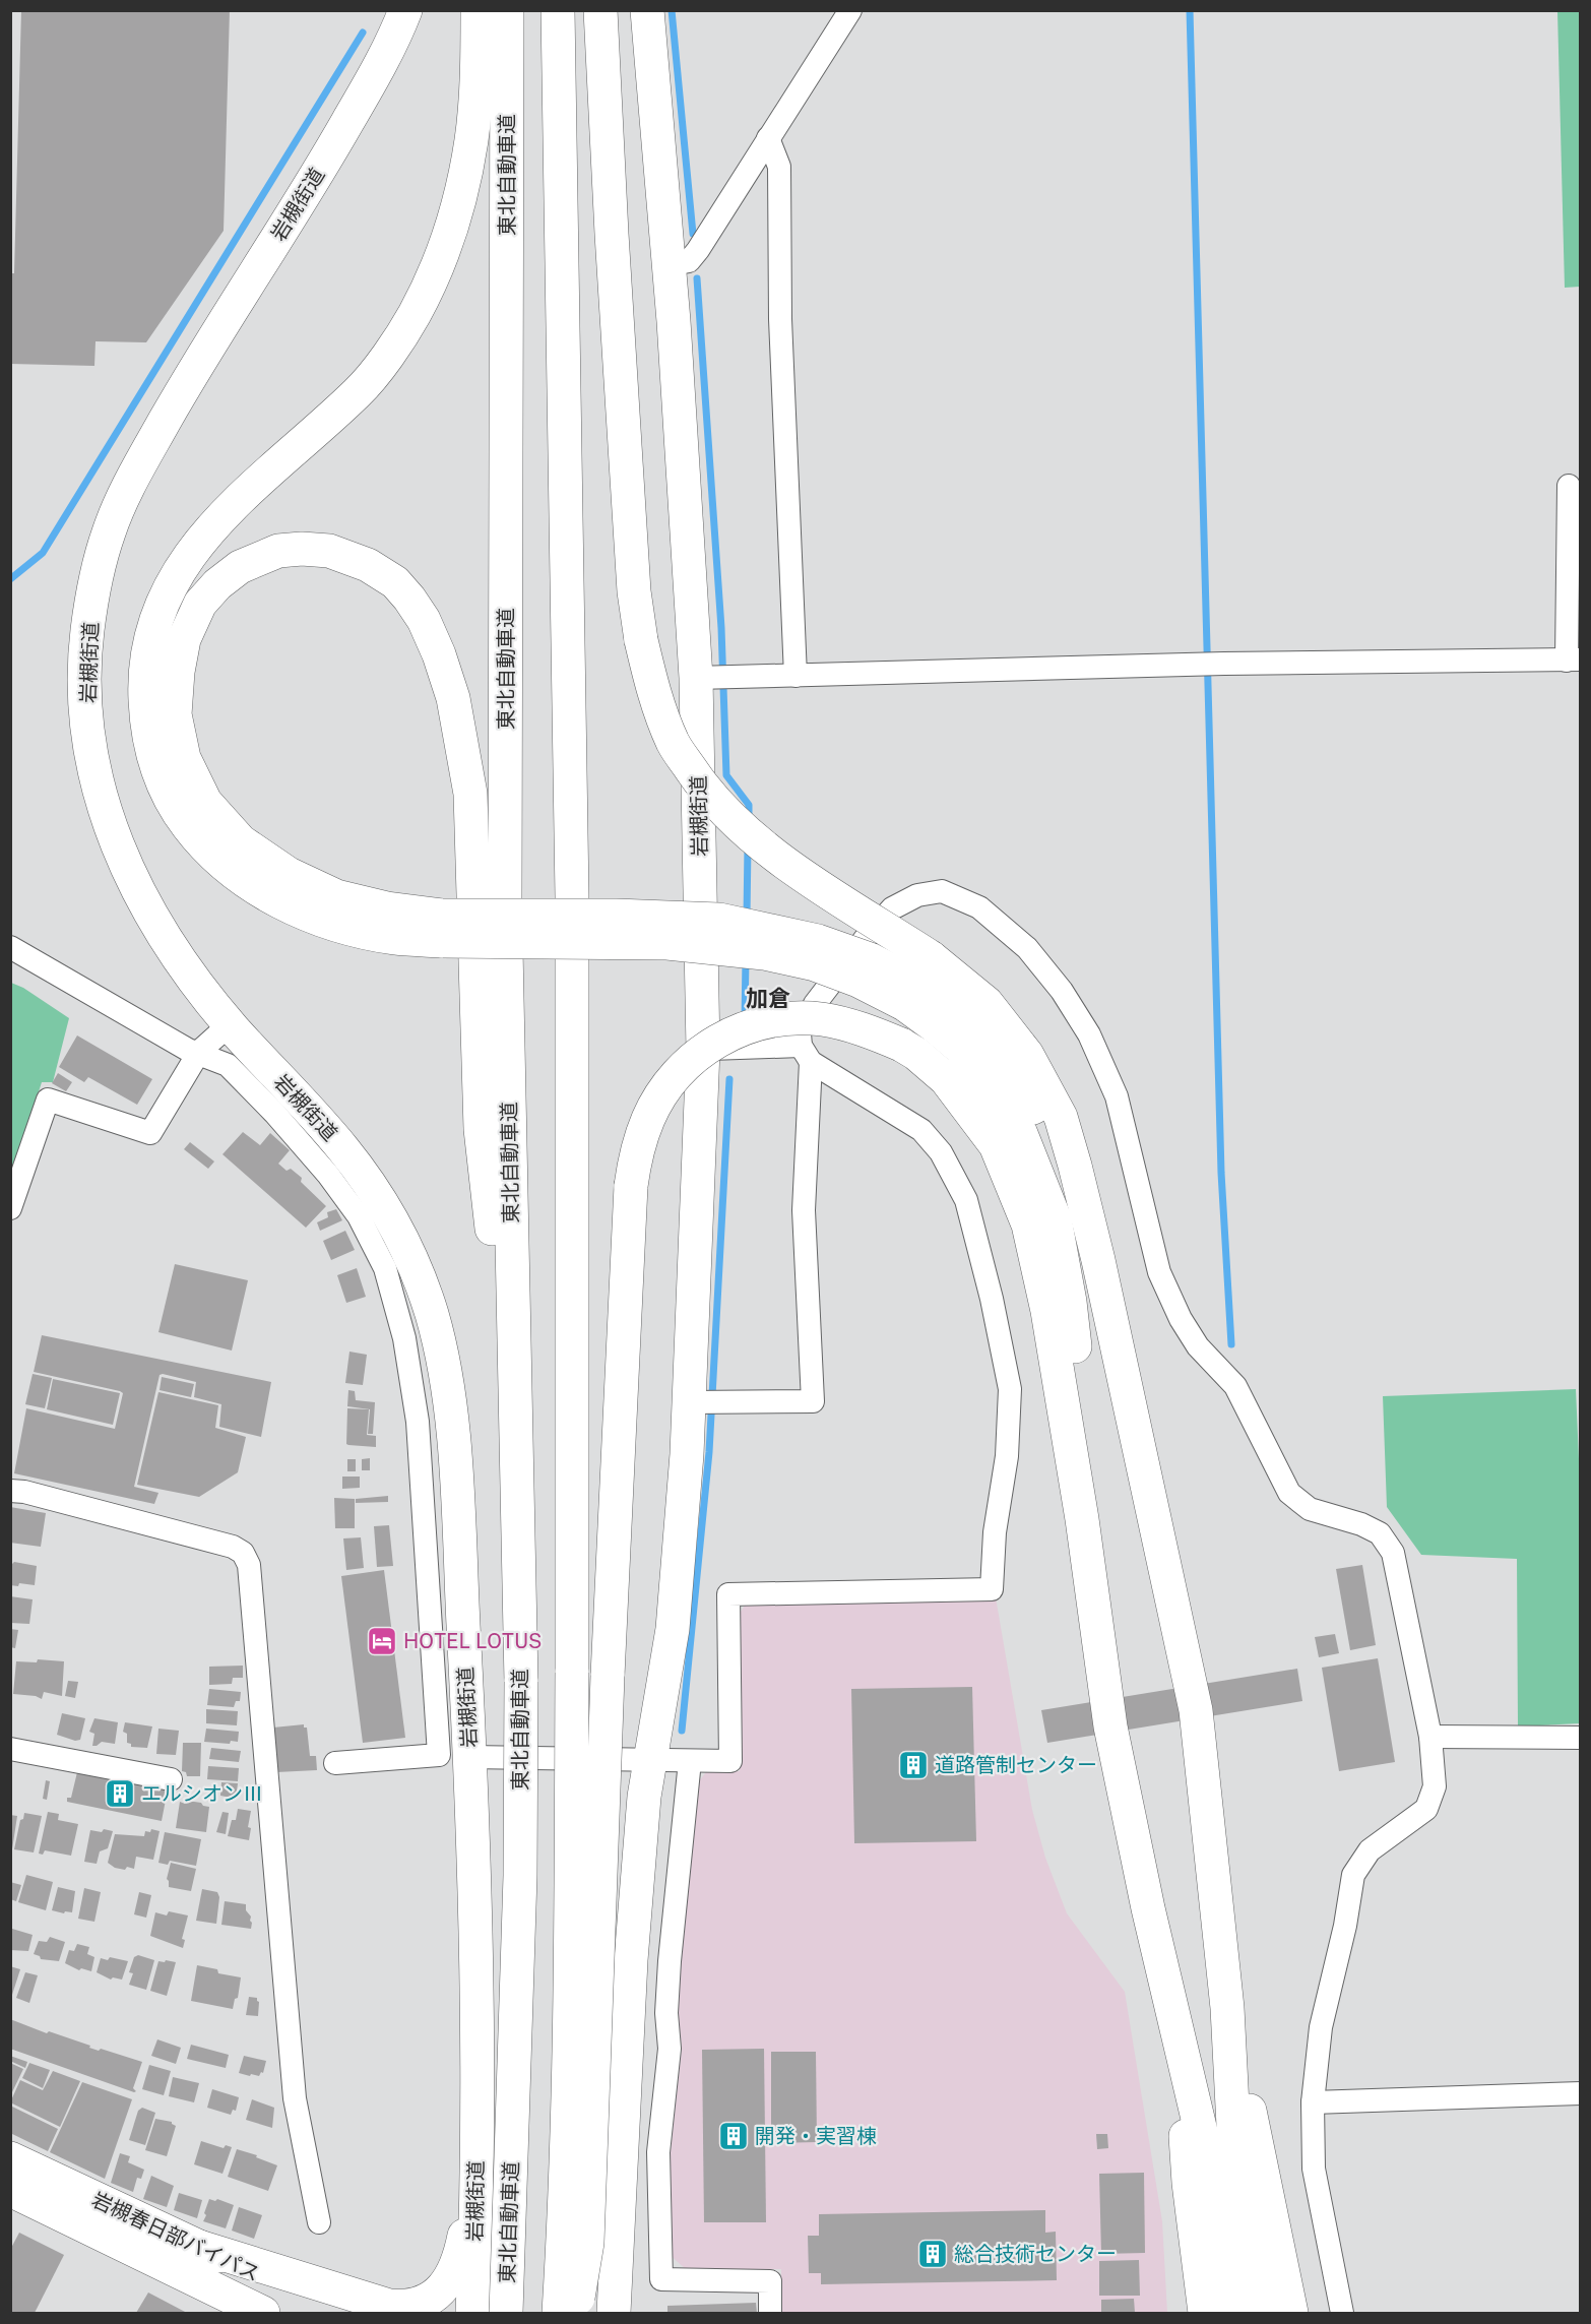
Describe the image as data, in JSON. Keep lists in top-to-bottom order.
{
  "streets": {
    "highway": ["東北自動車道", "岩槻街道", "岩槻春日部バイパス"]
  },
  "districts": ["加倉"],
  "places": {
    "hotel": ["HOTEL LOTUS"],
    "building": [
      "道路管制センター",
      "エルシオンⅢ",
      "開発・実習棟",
      "総合技術センター"
    ]
  }
}
